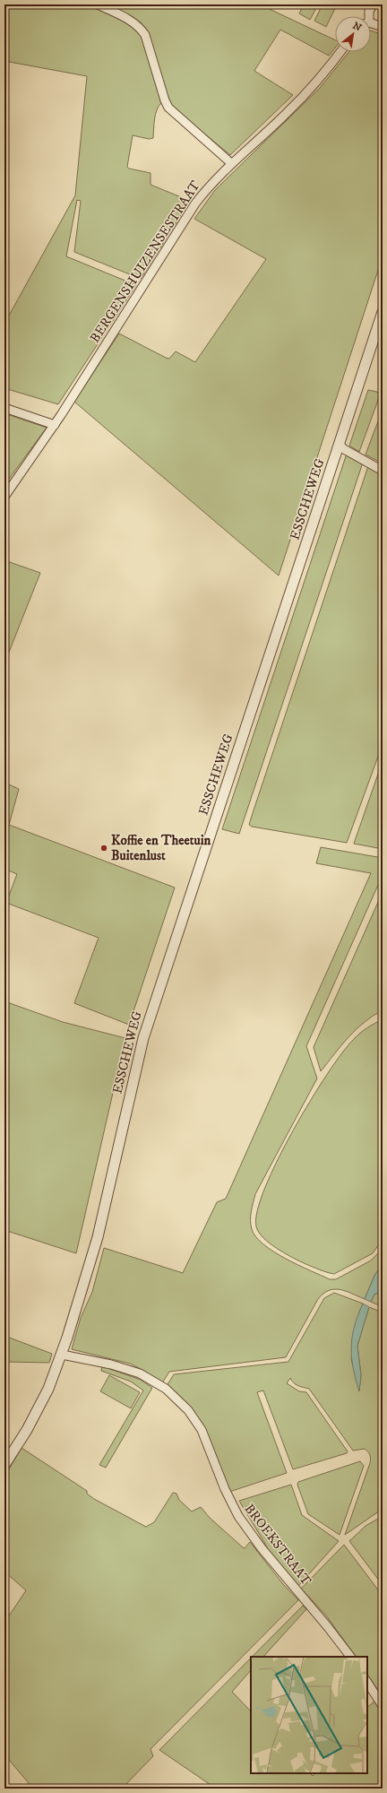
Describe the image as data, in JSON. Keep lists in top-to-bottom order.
{
  "streets": {
    "street": ["BERGENSHUIZENSESTRAAT", "ESSCHEWEG", "BROEKSTRAAT"]
  },
  "crossings": [
    ["ESSCHEWEG", "BROEKSTRAAT"]
  ],
  "places": ["Koffie en Theetuin Buitenlust"],
  "north": "top right"
}
